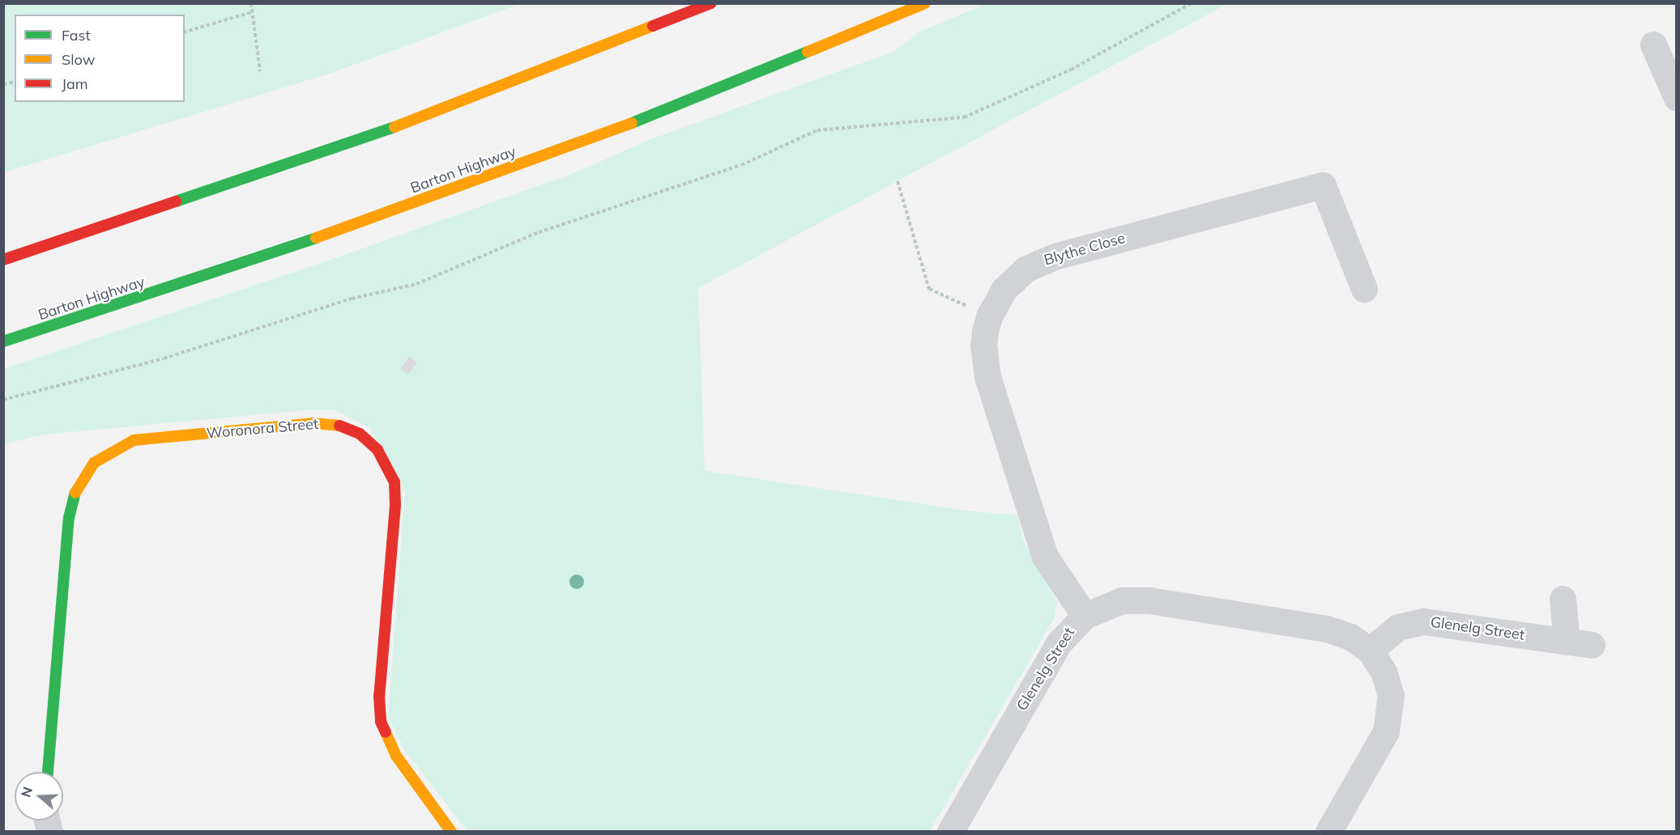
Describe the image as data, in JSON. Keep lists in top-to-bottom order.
{
  "streets": {
    "main road": ["Barton Highway", "Woronora Street"],
    "street": ["Blythe Close", "Glenelg Street"]
  },
  "crossings": [
    ["Blythe Close", "Glenelg Street"]
  ],
  "legend": ["Fast", "Slow", "Jam"],
  "north": "left"
}
